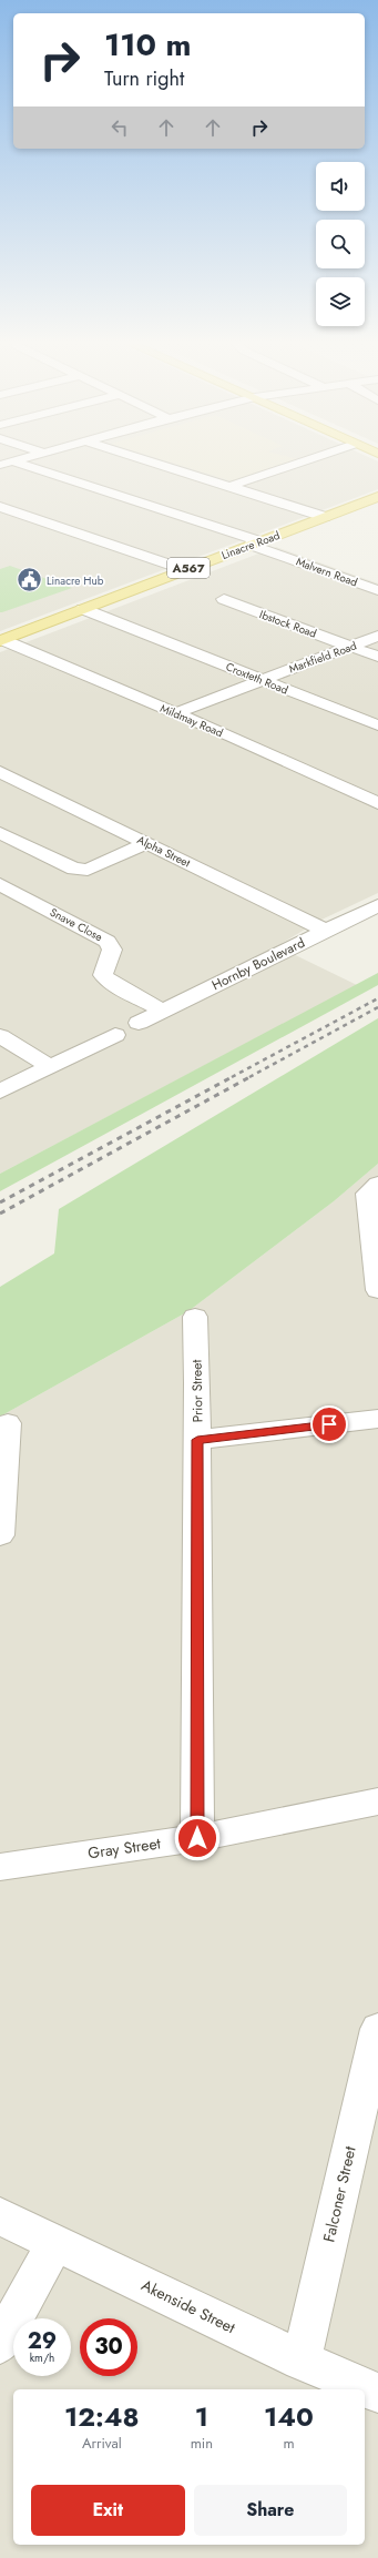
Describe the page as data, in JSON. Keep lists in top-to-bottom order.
{
  "streets": {
    "main road": ["Linacre Road", "A567"],
    "street": [
      "Malvern Road",
      "Ibstock Road",
      "Markfield Road",
      "Croxteth Road",
      "Mildmay Road",
      "Alpha Street",
      "Snave Close",
      "Hornby Boulevard",
      "Prior Street",
      "Gray Street",
      "Falconer Street",
      "Akenside Street"
    ]
  },
  "crossings": [
    ["Linacre Road", "Malvern Road"],
    ["Linacre Road", "Croxteth Road"],
    ["Linacre Road", "Mildmay Road"],
    ["Ibstock Road", "Markfield Road"],
    ["Markfield Road", "Croxteth Road"],
    ["Markfield Road", "Mildmay Road"],
    ["Alpha Street", "Hornby Boulevard"],
    ["Snave Close", "Hornby Boulevard"],
    ["Prior Street", "Gray Street"],
    ["Falconer Street", "Akenside Street"]
  ],
  "places": {
    "public building": ["Linacre Hub"]
  },
  "page": {
    "turn": ["110 m", "Turn right"],
    "speed": "29 km/h",
    "limit": "30",
    "eta": [
      "12:48",
      "Arrival",
      "1",
      "min",
      "140",
      "m"
    ],
    "buttons": ["Exit", "Share"]
  }
}
